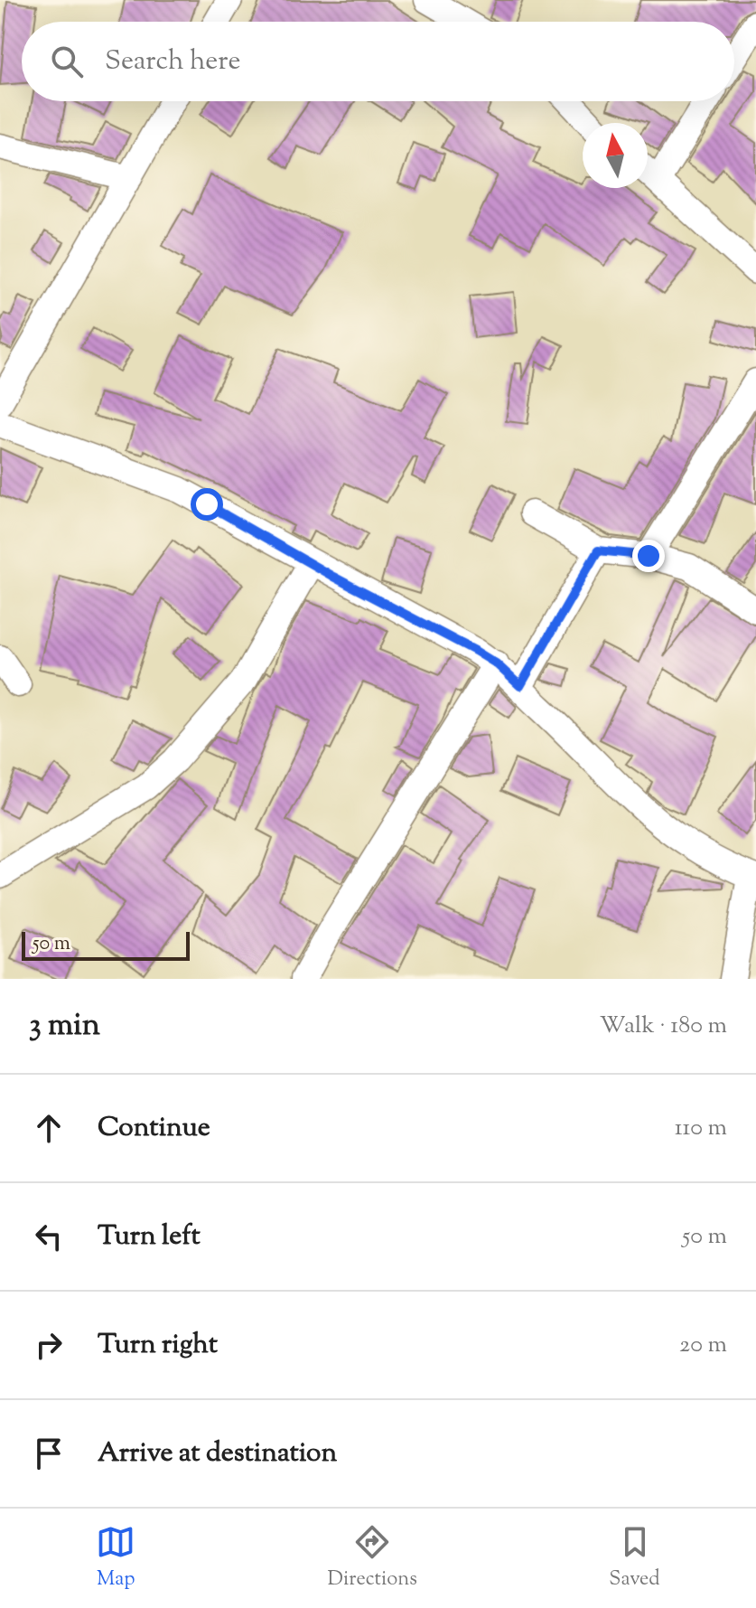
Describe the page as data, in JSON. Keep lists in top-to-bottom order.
{
  "scale_bar": "50 m",
  "north": "top",
  "page": {
    "search": "Search here",
    "scale": "50 m",
    "heading": ["3 min", "Walk · 180 m"],
    "list": [
      ["Continue", "110 m"],
      ["Turn left", "50 m"],
      ["Turn right", "20 m"],
      "Arrive at destination"
    ],
    "nav": ["Map", "Directions", "Saved"]
  }
}
